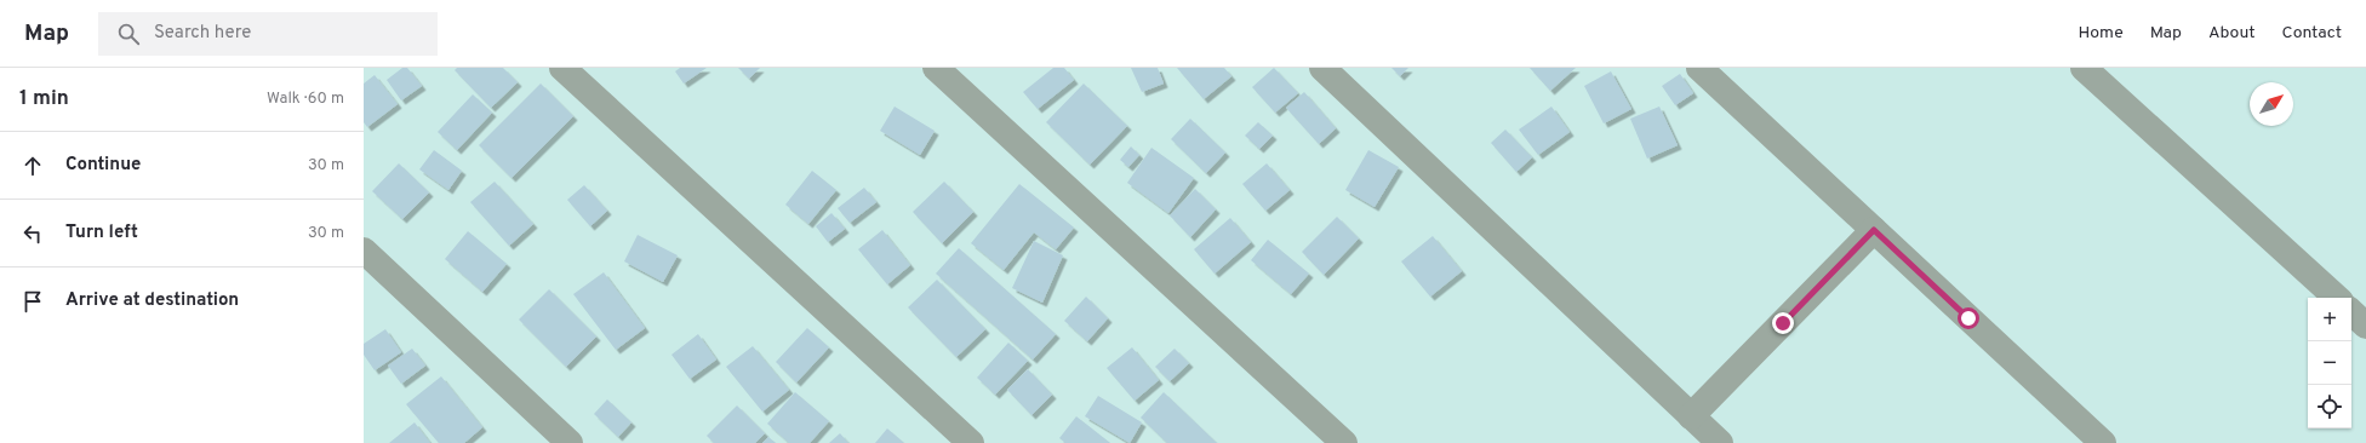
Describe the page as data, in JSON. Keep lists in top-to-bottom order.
{
  "north": "top right",
  "page": {
    "header": "Map",
    "search": "Search here",
    "nav": [
      "Home",
      "Map",
      "About",
      "Contact"
    ],
    "heading": ["1 min", "Walk · 60 m"],
    "list": [
      ["Continue", "30 m"],
      ["Turn left", "30 m"],
      "Arrive at destination"
    ],
    "map_buttons": ["+", "−"]
  }
}
